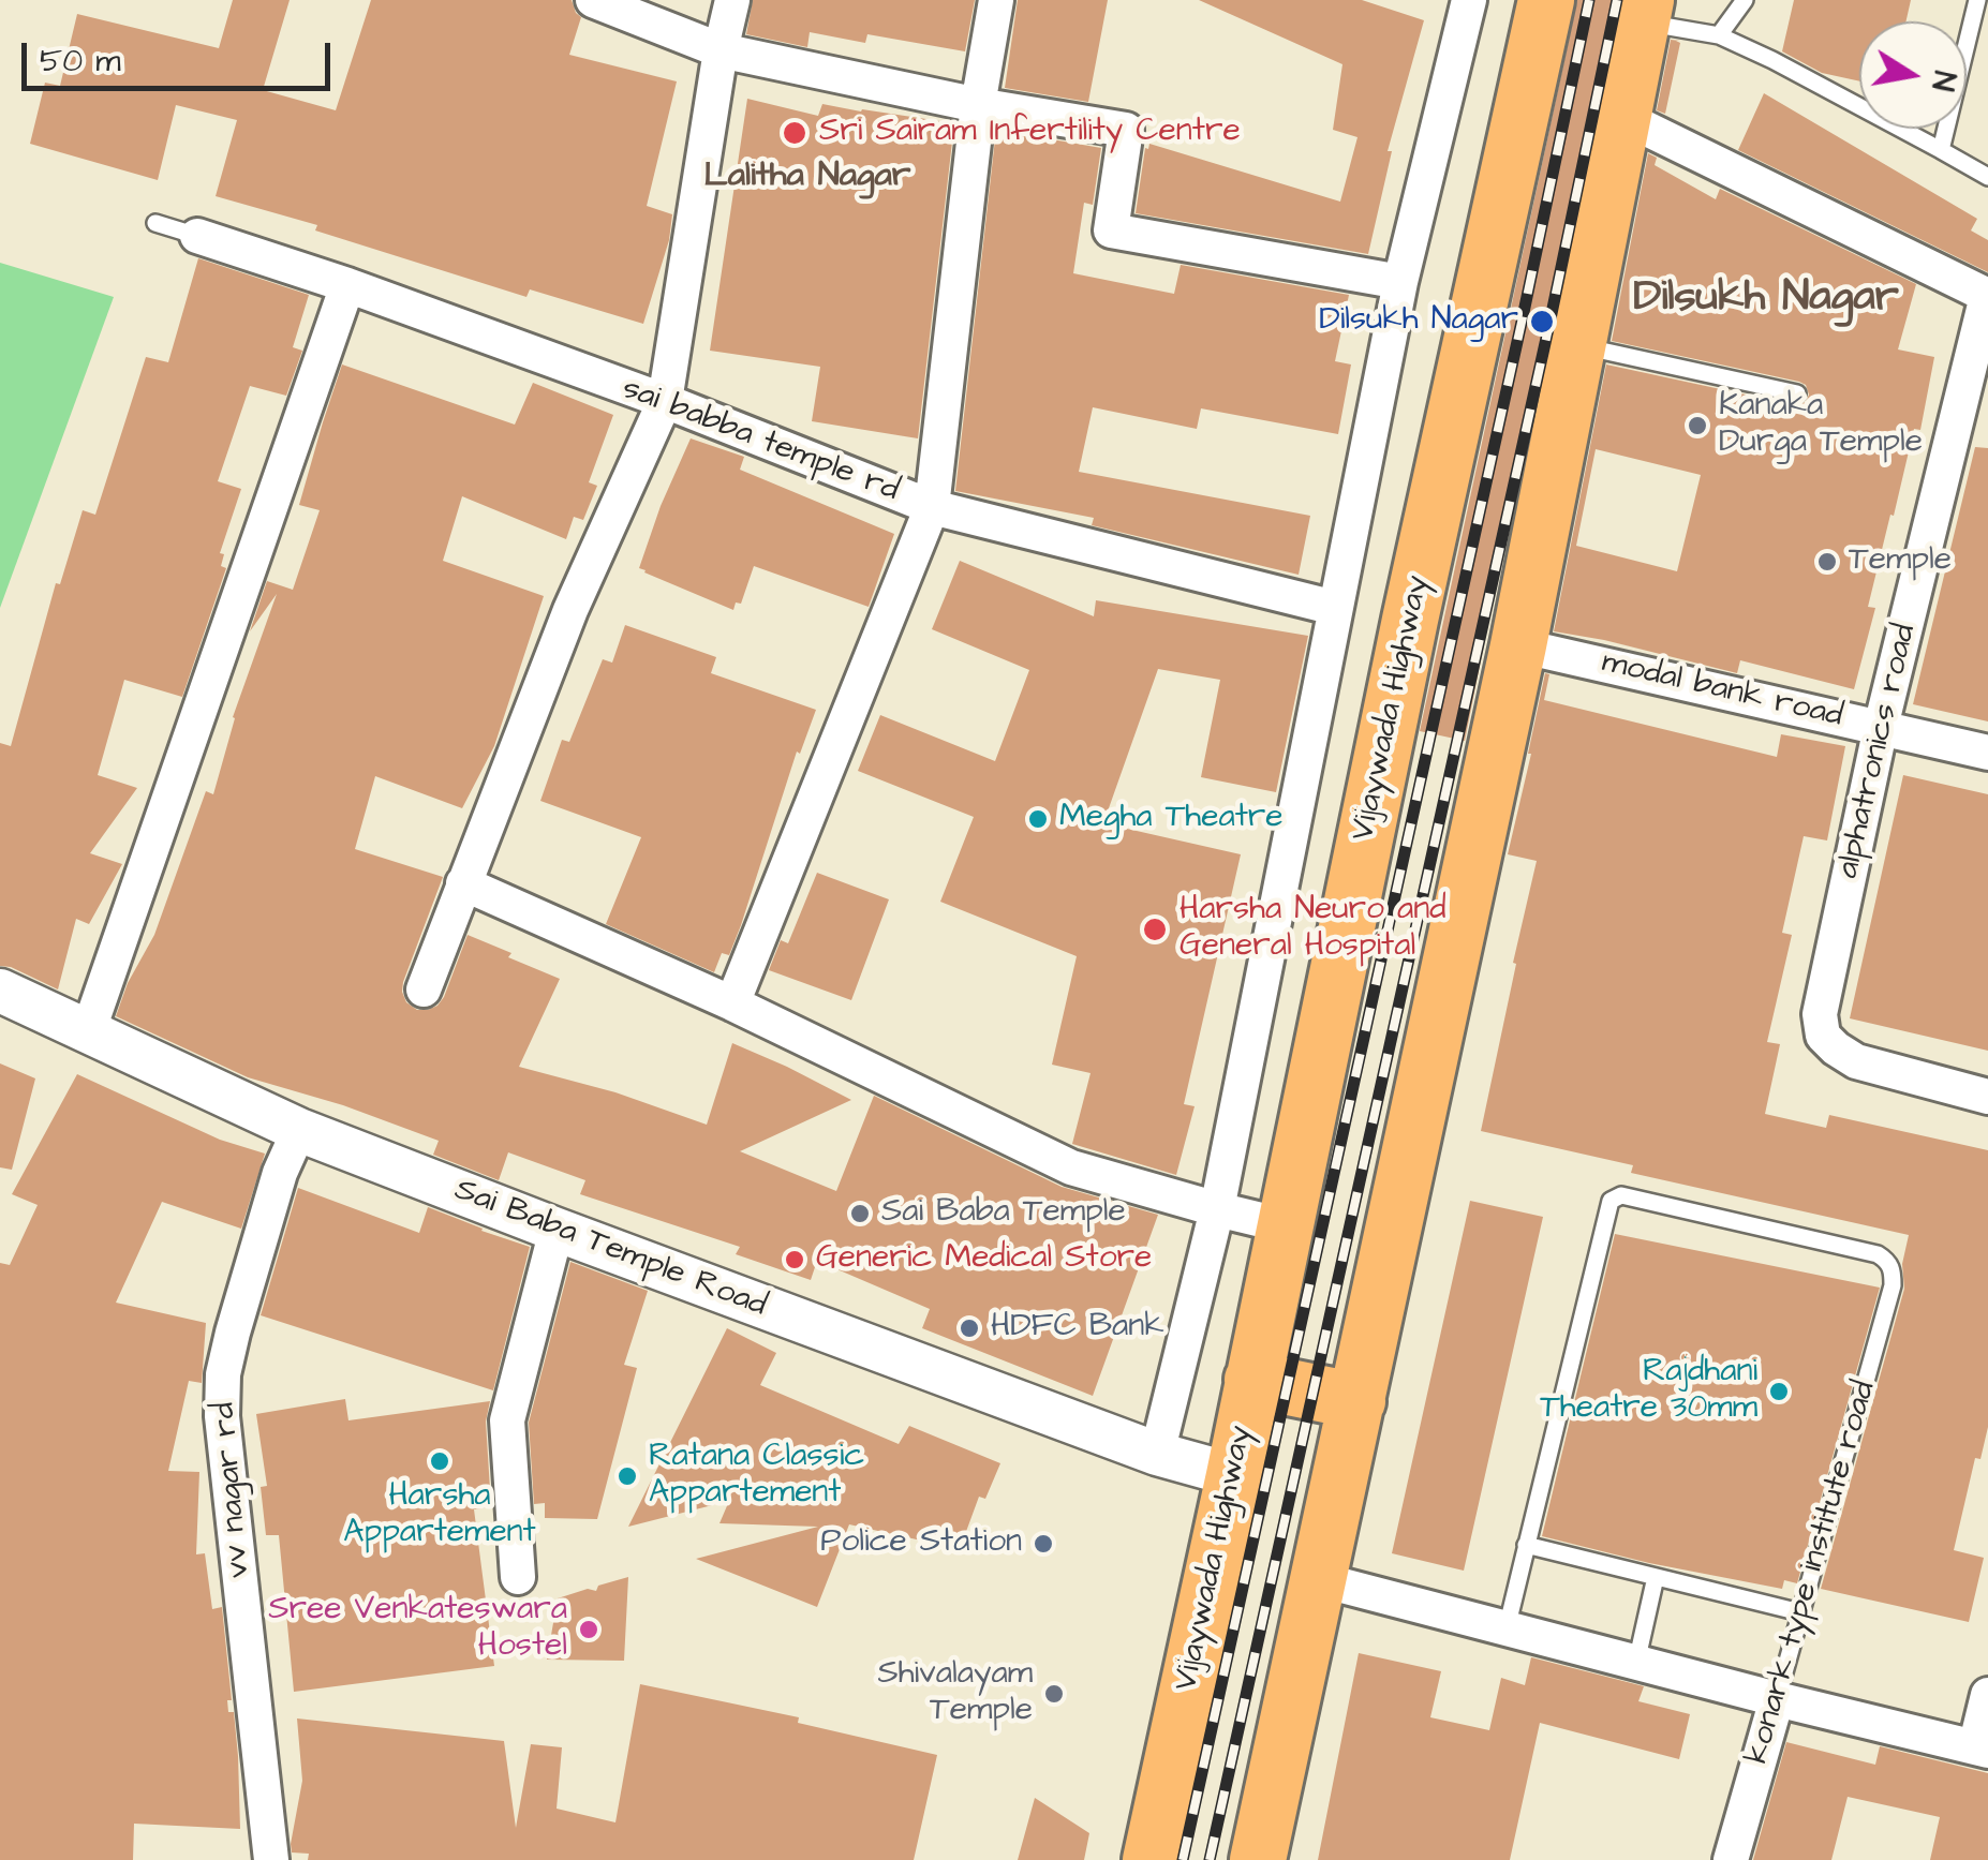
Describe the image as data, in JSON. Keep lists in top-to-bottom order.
{
  "streets": {
    "highway": ["Vijaywada Highway"],
    "street": [
      "sai babba temple rd",
      "modal bank road",
      "alphatronics road",
      "Sai Baba Temple Road",
      "vv nagar rd",
      "konark type institute road"
    ]
  },
  "crossings": [
    ["modal bank road", "alphatronics road"],
    ["Vijaywada Highway", "Sai Baba Temple Road"],
    ["Sai Baba Temple Road", "vv nagar rd"]
  ],
  "districts": ["Lalitha Nagar", "Dilsukh Nagar"],
  "places": [
    "Sri Sairam Infertility Centre",
    "Dilsukh Nagar",
    "Kanaka Durga Temple",
    "Temple",
    "Megha Theatre",
    "Harsha Neuro and General Hospital",
    "Sai Baba Temple",
    "Generic Medical Store",
    "HDFC Bank",
    "Rajdhani Theatre 30mm",
    "Harsha Appartement",
    "Ratana Classic Appartement",
    "Police Station",
    "Sree Venkateswara Hostel",
    "Shivalayam Temple"
  ],
  "scale_bar": "50 m",
  "north": "right"
}
